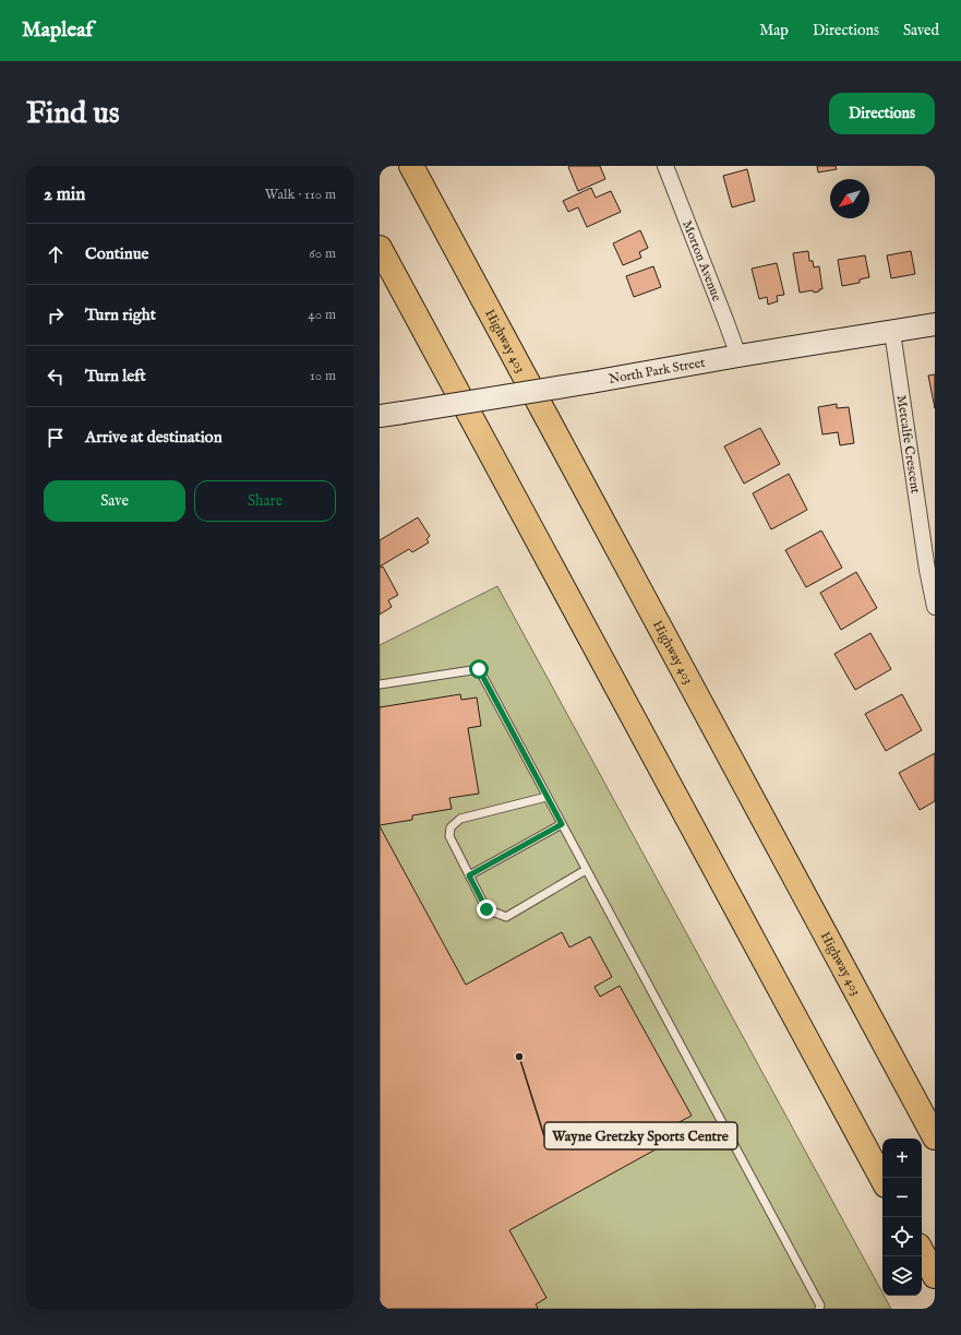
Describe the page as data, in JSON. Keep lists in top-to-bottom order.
{
  "streets": {
    "highway": ["Highway 403"],
    "main road": ["North Park Street"],
    "street": ["Morton Avenue", "Metcalfe Crescent"]
  },
  "crossings": [
    ["Morton Avenue", "North Park Street"],
    ["North Park Street", "Metcalfe Crescent"]
  ],
  "places": ["Wayne Gretzky Sports Centre"],
  "north": "bottom left",
  "page": {
    "header": "Mapleaf",
    "nav": ["Map", "Directions", "Saved"],
    "buttons": [
      "Directions",
      ["Save", "Share"]
    ],
    "title": "Find us",
    "heading": ["2 min", "Walk · 110 m"],
    "list": [
      ["Continue", "60 m"],
      ["Turn right", "40 m"],
      ["Turn left", "10 m"],
      "Arrive at destination"
    ],
    "map_buttons": ["+", "−"]
  }
}
